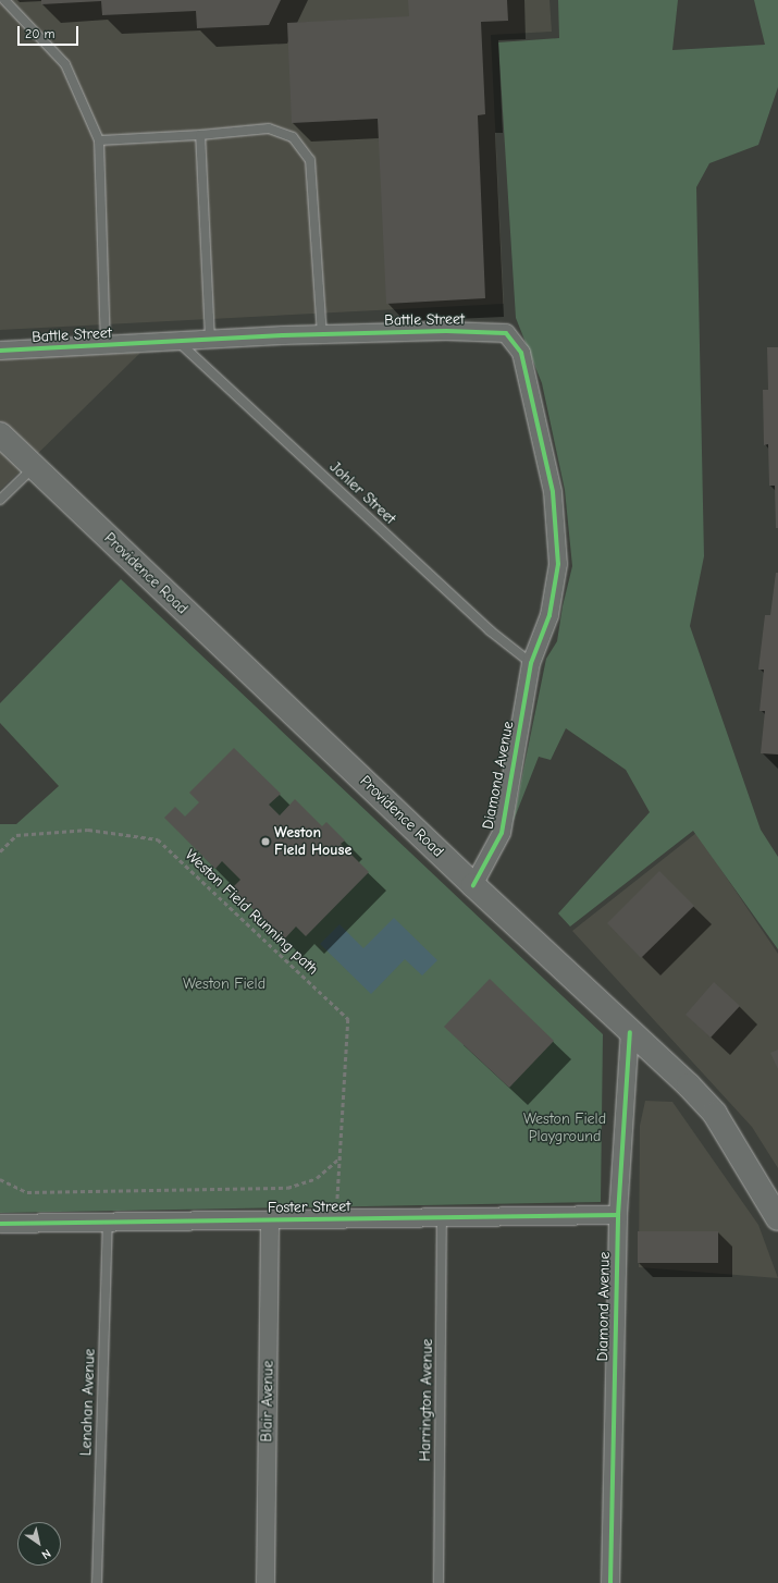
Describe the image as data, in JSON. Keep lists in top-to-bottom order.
{
  "streets": {
    "main road": ["Providence Road"],
    "street": [
      "Battle Street",
      "Diamond Avenue",
      "Foster Street",
      "Blair Avenue"
    ],
    "lane": ["Johler Street", "Harrington Avenue", "Lenahan Avenue"],
    "path": ["Weston Field Running path"]
  },
  "crossings": [
    ["Battle Street", "Johler Street"],
    ["Battle Street", "Diamond Avenue"],
    ["Johler Street", "Diamond Avenue"],
    ["Providence Road", "Diamond Avenue"],
    ["Diamond Avenue", "Foster Street"],
    ["Weston Field Running path", "Foster Street"],
    ["Foster Street", "Harrington Avenue"],
    ["Foster Street", "Blair Avenue"],
    ["Foster Street", "Lenahan Avenue"]
  ],
  "parks": ["Weston Field", "Weston Field Playground"],
  "places": ["Weston Field House"],
  "scale_bar": "20 m",
  "north": "bottom right"
}
